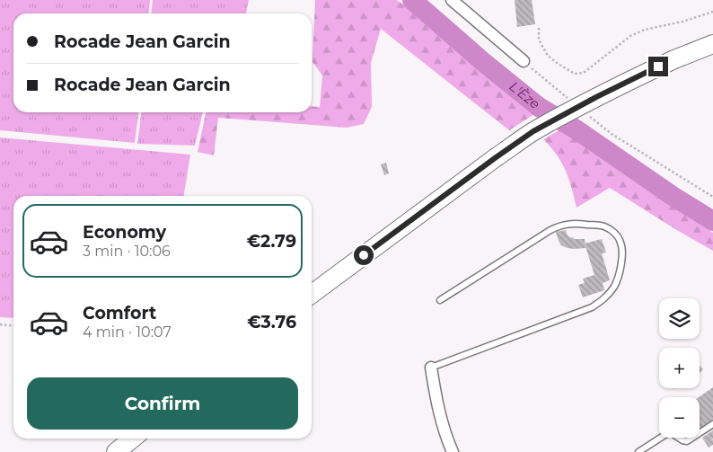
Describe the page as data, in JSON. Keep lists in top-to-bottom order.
{
  "water": ["L'Èze"],
  "page": {
    "banner": ["Rocade Jean Garcin", "Rocade Jean Garcin"],
    "list": [
      {
        "name": "Economy",
        "note": "3 min · 10:06",
        "value": "€2.79"
      },
      {
        "name": "Comfort",
        "note": "4 min · 10:07",
        "value": "€3.76"
      }
    ],
    "map_buttons": ["+", "−"],
    "buttons": "Confirm"
  }
}
